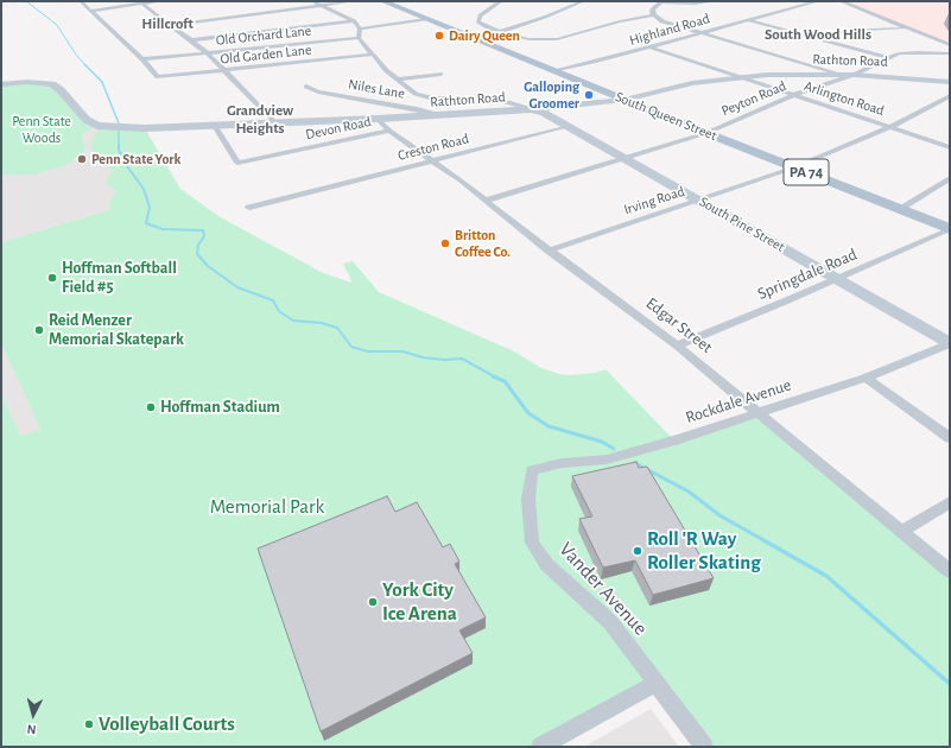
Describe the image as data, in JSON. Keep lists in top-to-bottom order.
{
  "streets": {
    "main road": ["South Queen Street", "PA 74"],
    "street": [
      "Highland Road",
      "Old Orchard Lane",
      "Old Garden Lane",
      "Rathton Road",
      "Niles Lane",
      "Peyton Road",
      "Arlington Road",
      "Devon Road",
      "Creston Road",
      "Irving Road",
      "South Pine Street",
      "Springdale Road",
      "Edgar Street",
      "Rockdale Avenue",
      "Vander Avenue"
    ]
  },
  "crossings": [
    ["Highland Road", "Arlington Road"],
    ["Highland Road", "South Queen Street"],
    ["Old Orchard Lane", "Old Garden Lane"],
    ["Rathton Road", "Niles Lane"],
    ["Rathton Road", "Peyton Road"],
    ["Rathton Road", "Arlington Road"],
    ["Rathton Road", "South Queen Street"],
    ["Rathton Road", "Devon Road"],
    ["Rathton Road", "South Pine Street"],
    ["Rathton Road", "Edgar Street"],
    ["Peyton Road", "Arlington Road"],
    ["Peyton Road", "South Queen Street"],
    ["Peyton Road", "South Pine Street"],
    ["Peyton Road", "Edgar Street"],
    ["Arlington Road", "Irving Road"],
    ["South Queen Street", "Irving Road"],
    ["South Queen Street", "Springdale Road"],
    ["Devon Road", "Edgar Street"],
    ["Creston Road", "South Pine Street"],
    ["Creston Road", "Edgar Street"],
    ["Irving Road", "South Pine Street"],
    ["Irving Road", "Edgar Street"],
    ["South Pine Street", "Springdale Road"],
    ["South Pine Street", "Rockdale Avenue"],
    ["Springdale Road", "Edgar Street"],
    ["Edgar Street", "Rockdale Avenue"],
    ["Rockdale Avenue", "Vander Avenue"]
  ],
  "districts": ["Hillcroft", "South Wood Hills", "Grandview Heights"],
  "parks": ["Penn State Woods", "Memorial Park"],
  "places": [
    "Dairy Queen",
    "Galloping Groomer",
    "Penn State York",
    "Britton Coffee Co.",
    "Hoffman Softball Field #5",
    "Reid Menzer Memorial Skatepark",
    "Hoffman Stadium",
    "Roll 'R Way Roller Skating",
    "York City Ice Arena",
    "Volleyball Courts"
  ],
  "north": "bottom"
}
